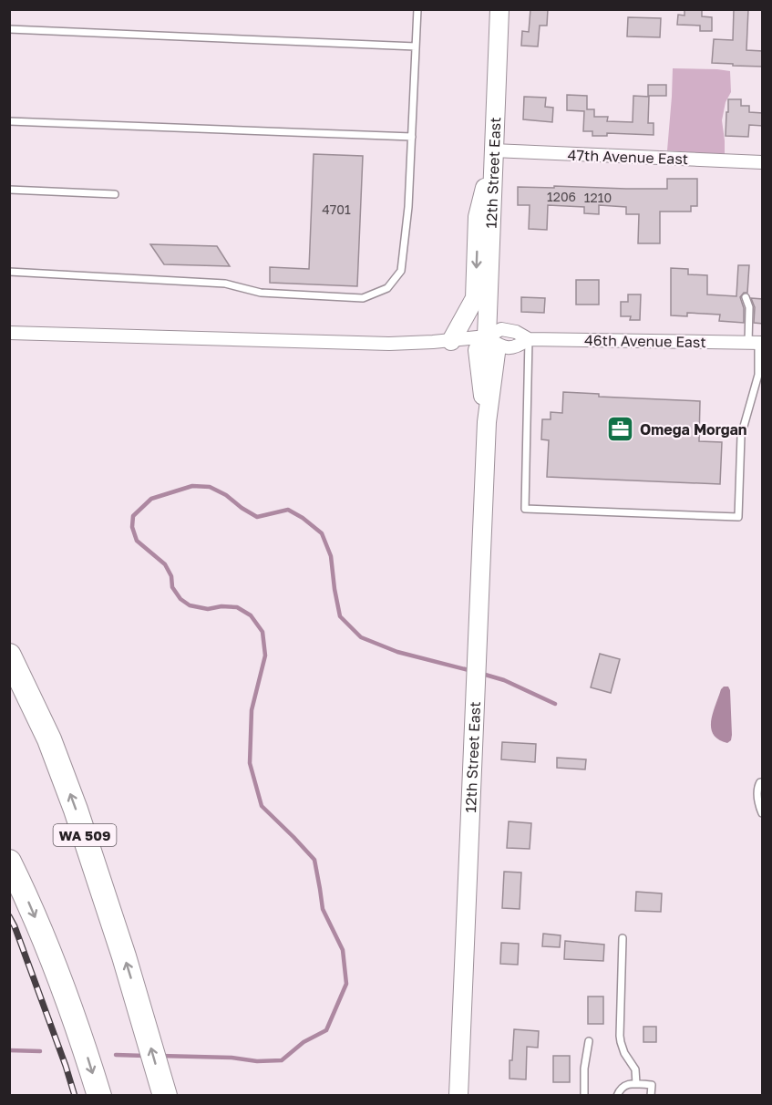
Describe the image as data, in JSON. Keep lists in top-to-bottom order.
{
  "streets": {
    "highway": ["WA 509"],
    "street": ["47th Avenue East", "12th Street East", "46th Avenue East"]
  },
  "crossings": [
    ["47th Avenue East", "12th Street East"],
    ["12th Street East", "46th Avenue East"]
  ],
  "places": {
    "office": ["Omega Morgan"]
  },
  "house_numbers": ["1206", "1210", "4701"]
}
